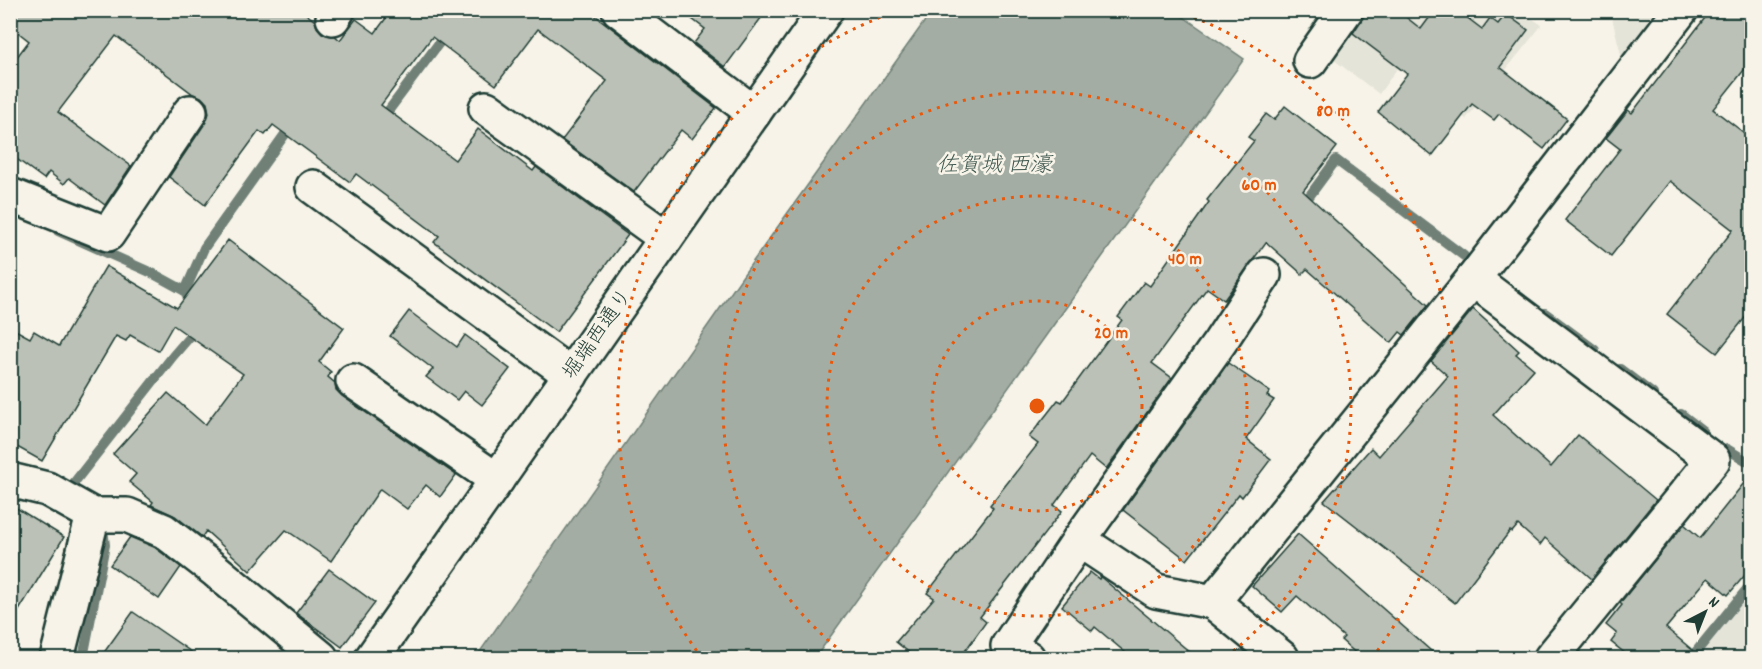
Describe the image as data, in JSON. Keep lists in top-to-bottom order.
{
  "streets": {
    "street": ["堀端西通り"]
  },
  "water": ["佐賀城 西濠"],
  "north": "top right",
  "rings": [
    "80 m",
    "60 m",
    "40 m",
    "20 m"
  ]
}
